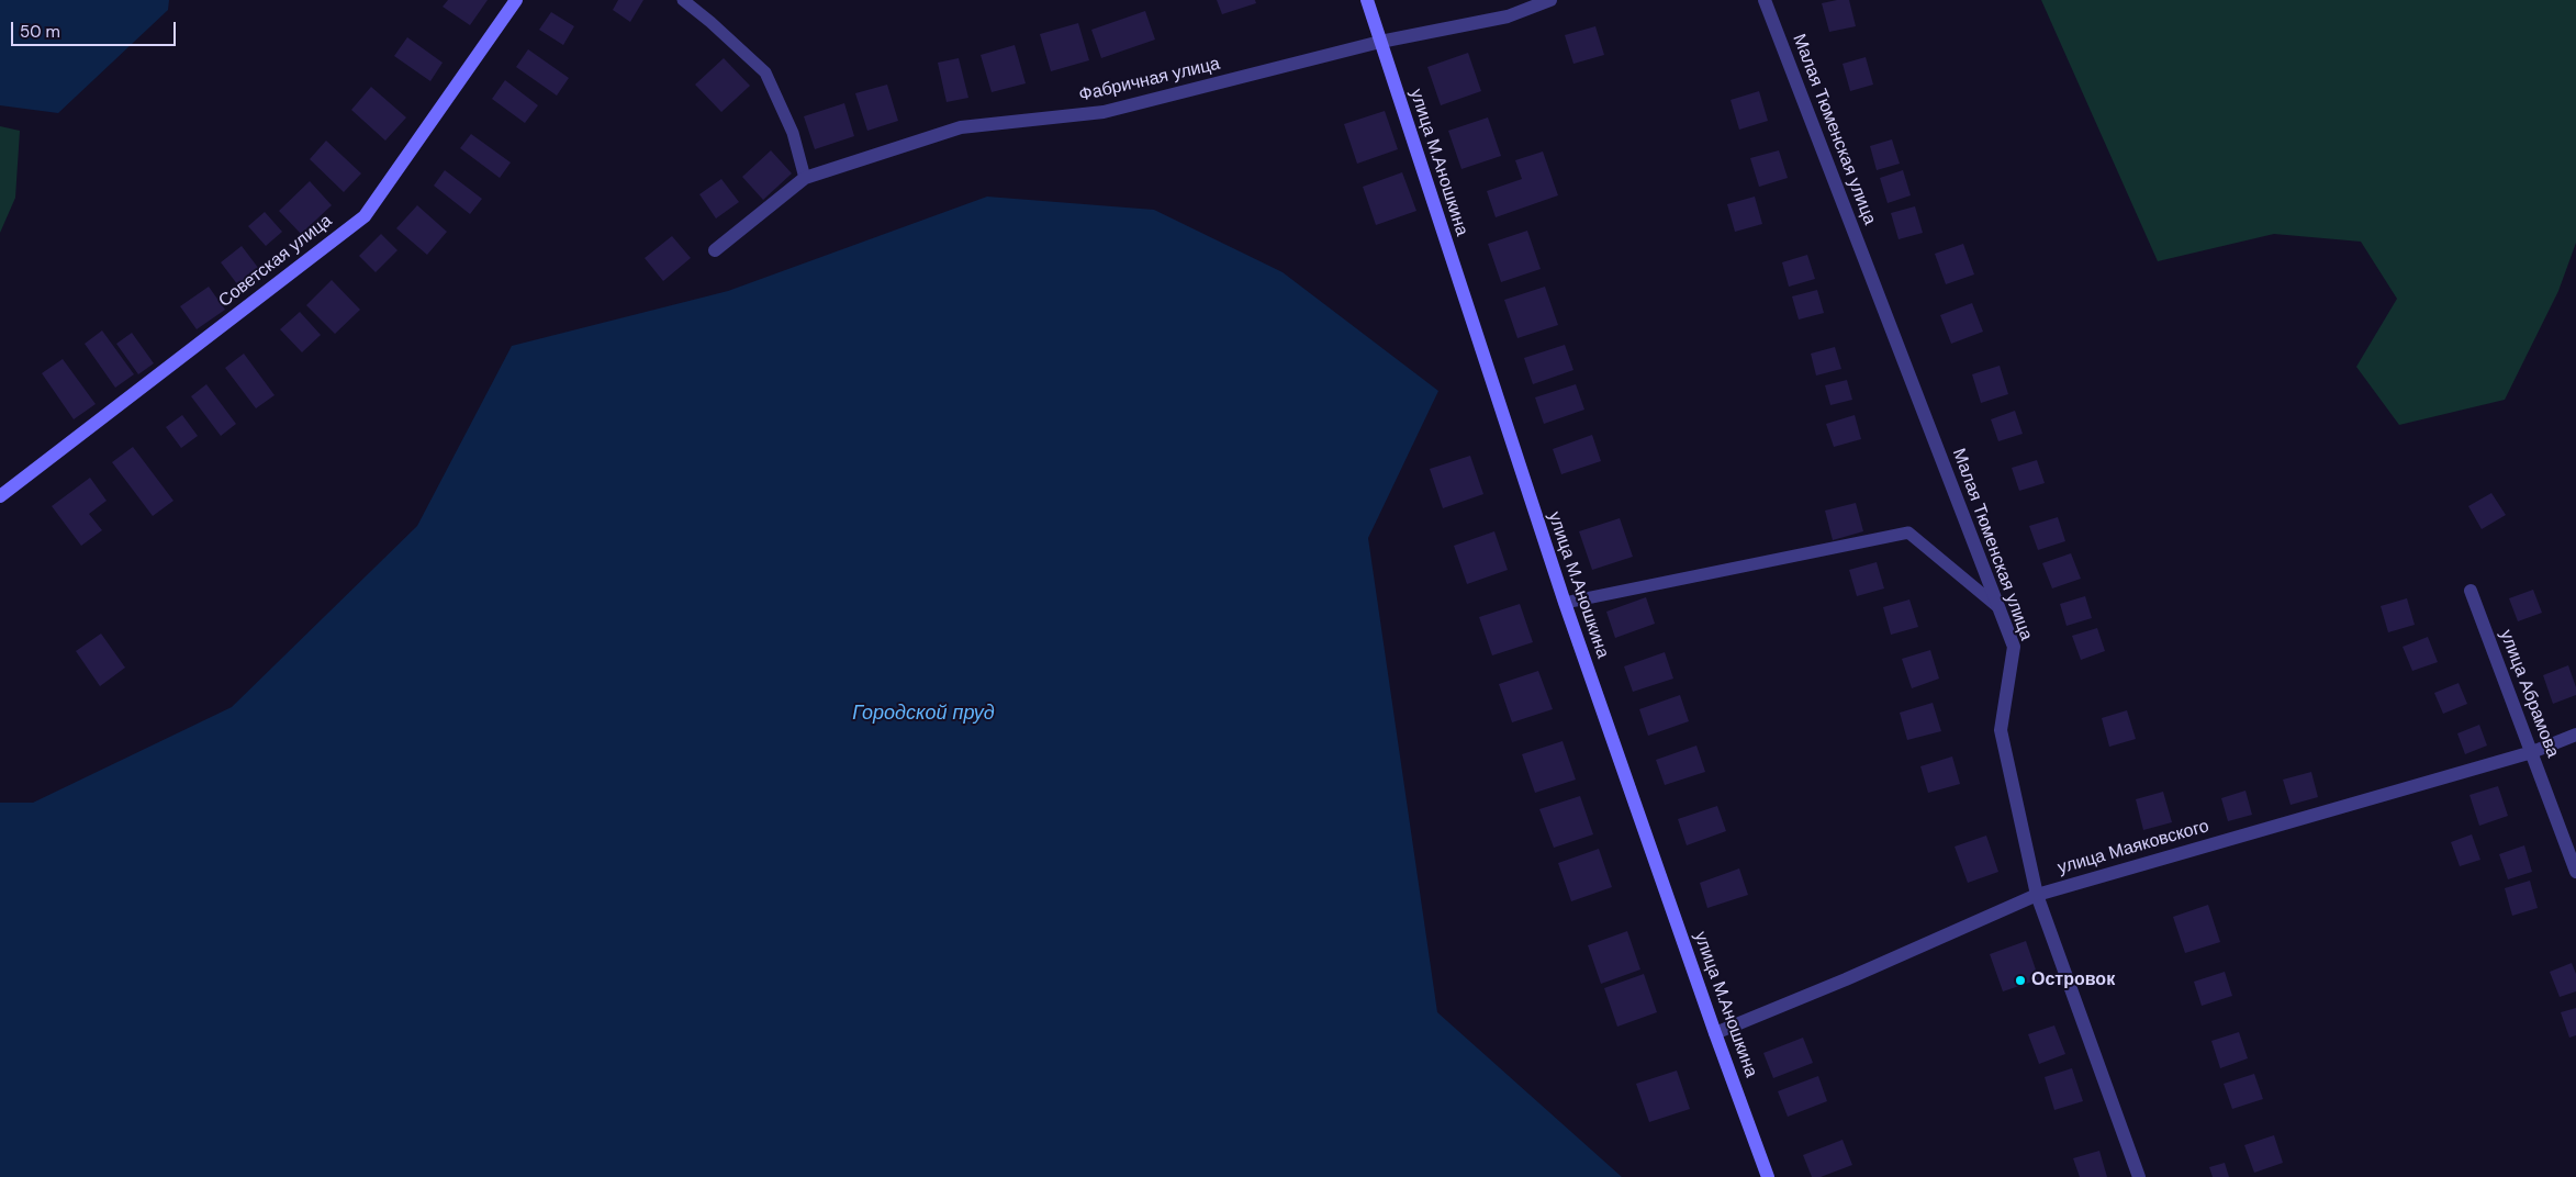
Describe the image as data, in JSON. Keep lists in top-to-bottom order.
{
  "streets": {
    "street": [
      "Фабричная улица",
      "Малая Тюменская улица",
      "улица М.Аношкина",
      "Советская улица",
      "улица Абрамова",
      "улица Маяковского"
    ]
  },
  "crossings": [
    ["Фабричная улица", "улица М.Аношкина"],
    ["Малая Тюменская улица", "улица Маяковского"],
    ["улица М.Аношкина", "улица Маяковского"],
    ["улица Абрамова", "улица Маяковского"]
  ],
  "water": ["Городской пруд"],
  "places": ["Островок"],
  "scale_bar": "50 m"
}
